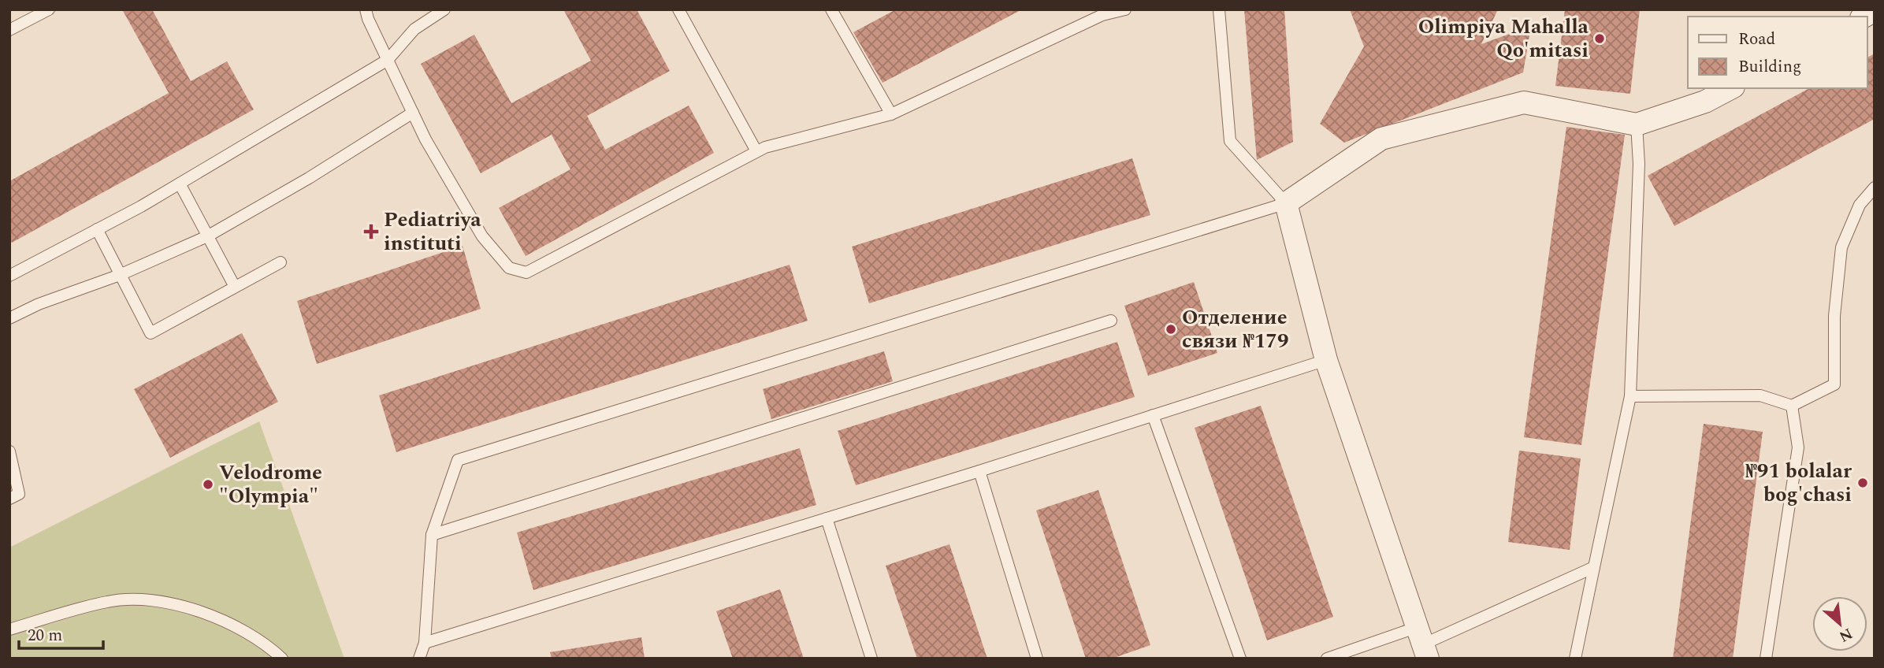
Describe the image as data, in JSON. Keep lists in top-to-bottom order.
{
  "places": {
    "other": [
      "Olimpiya Mahalla Qo'mitasi",
      "Отделение связи №179",
      "№91 bolalar bog'chasi",
      "Velodrome \"Olympia\""
    ],
    "health": ["Pediatriya instituti"]
  },
  "legend": ["Road", "Building"],
  "scale_bar": "20 m",
  "north": "bottom right"
}
